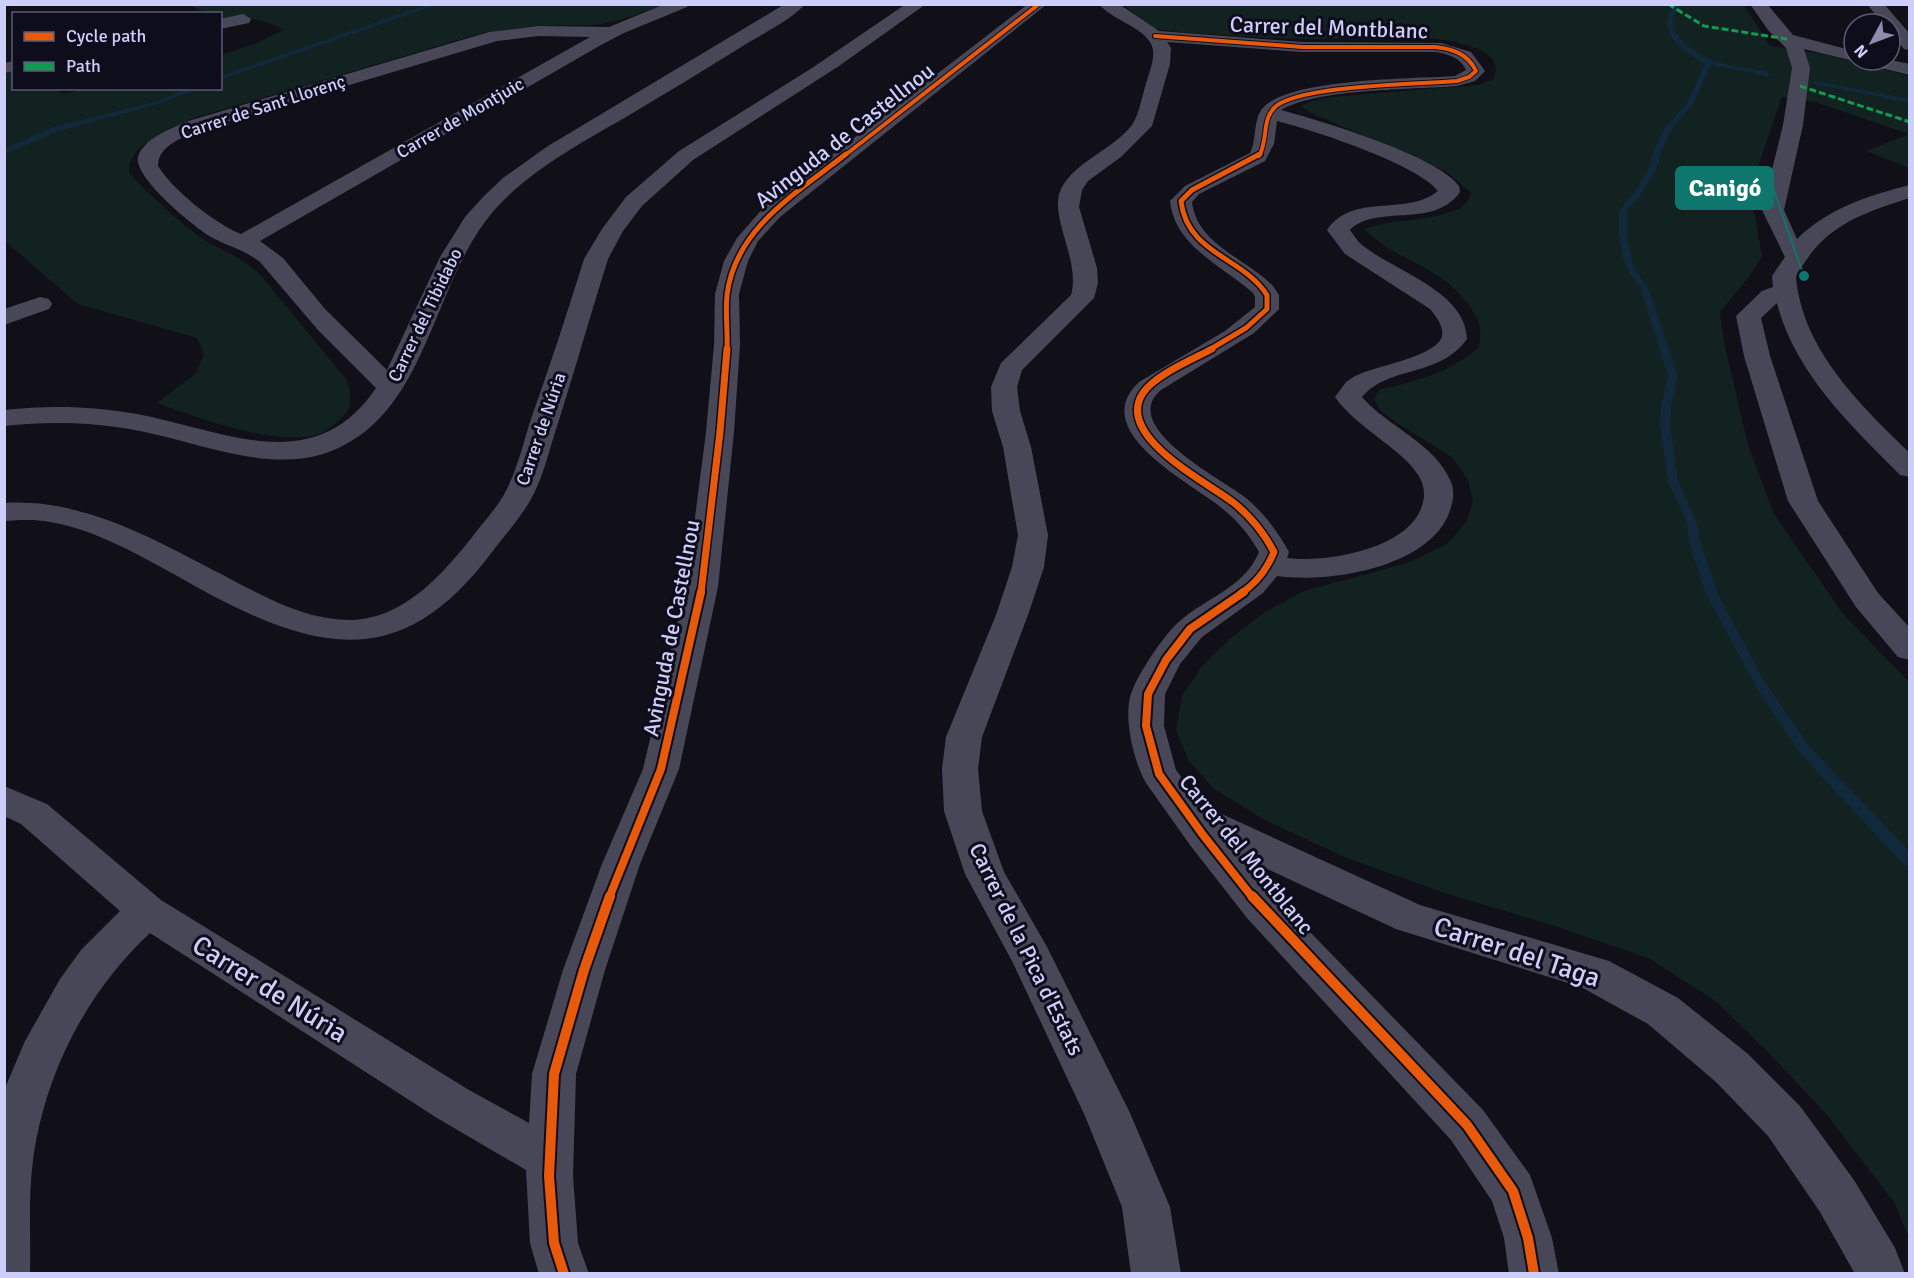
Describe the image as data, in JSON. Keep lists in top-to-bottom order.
{
  "streets": {
    "street": [
      "Carrer del Montblanc",
      "Carrer de Sant Llorenç",
      "Carrer de Montjuic",
      "Avinguda de Castellnou",
      "Carrer del Tibidabo",
      "Carrer de Núria",
      "Carrer de la Pica d'Estats",
      "Carrer del Taga"
    ]
  },
  "crossings": [
    ["Carrer del Montblanc", "Carrer de la Pica d'Estats"],
    ["Carrer del Montblanc", "Carrer del Taga"],
    ["Carrer de Sant Llorenç", "Carrer de Montjuic"],
    ["Carrer de Sant Llorenç", "Carrer del Tibidabo"],
    ["Avinguda de Castellnou", "Carrer de Núria"]
  ],
  "places": ["Canigó"],
  "legend": ["Cycle path", "Path"],
  "north": "bottom left"
}
